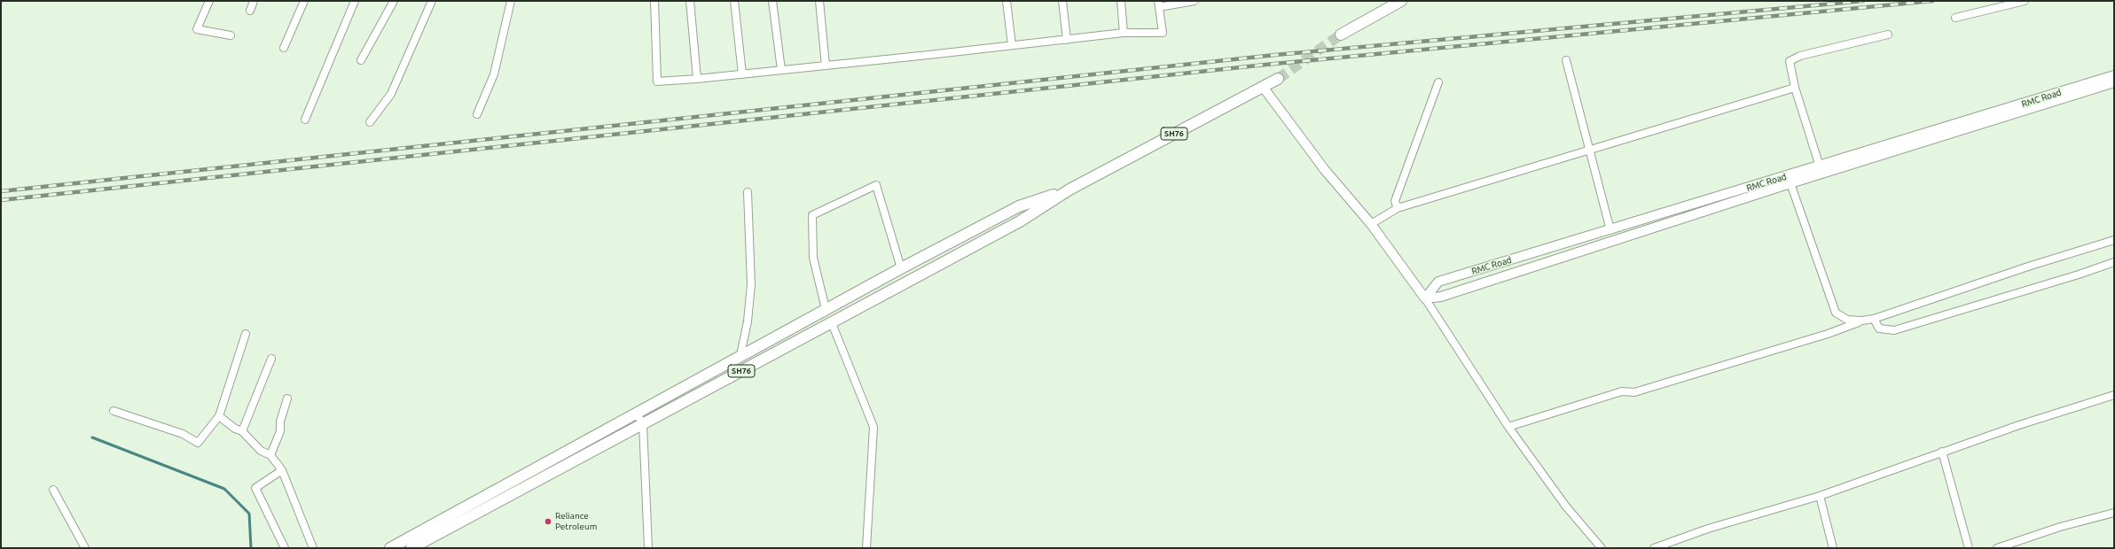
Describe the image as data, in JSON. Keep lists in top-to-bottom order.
{
  "streets": {
    "main road": ["SH76"],
    "street": ["RMC Road"]
  },
  "places": ["Reliance Petroleum"]
}
